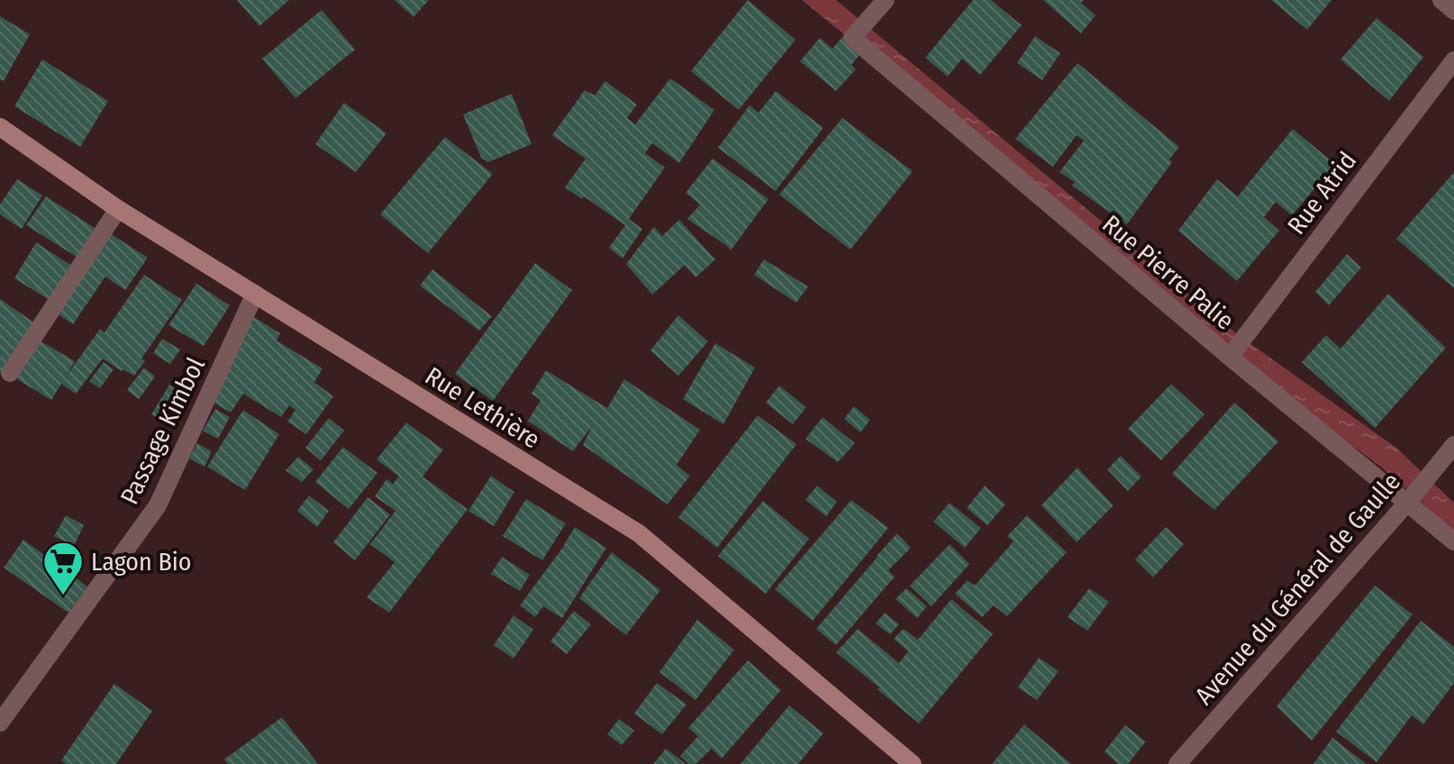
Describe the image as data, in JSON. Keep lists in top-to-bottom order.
{
  "streets": {
    "street": [
      "Rue Atrid",
      "Rue Pierre Palie",
      "Rue Lethière",
      "Passage Kimbol",
      "Avenue du Général de Gaulle"
    ]
  },
  "crossings": [
    ["Rue Atrid", "Rue Pierre Palie"],
    ["Rue Pierre Palie", "Avenue du Général de Gaulle"],
    ["Rue Lethière", "Passage Kimbol"]
  ],
  "places": {
    "supermarket": ["Lagon Bio"]
  }
}
